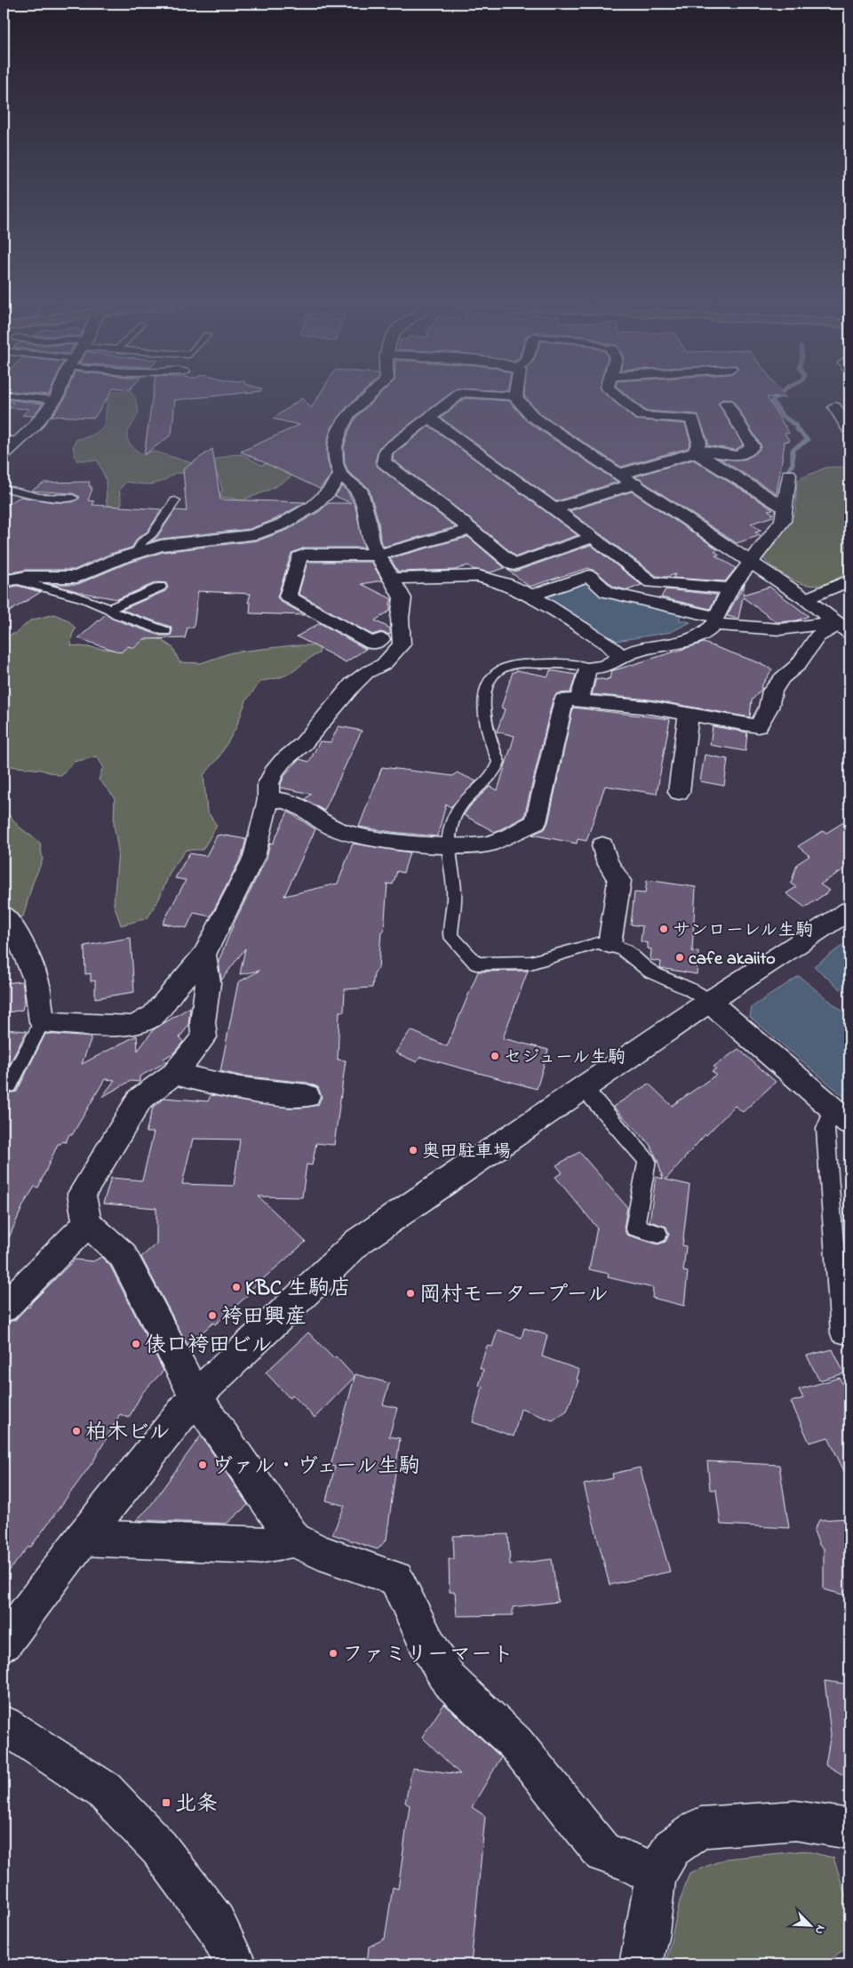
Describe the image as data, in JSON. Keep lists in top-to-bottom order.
{
  "places": {
    "other": [
      "サンローレル生駒",
      "cafe akaiito",
      "セジュール生駒",
      "奥田駐車場",
      "KBC 生駒店",
      "岡村モータープール",
      "袴田興産",
      "俵口袴田ビル",
      "柏木ビル",
      "ヴァル・ヴェール生駒",
      "ファミリーマート"
    ],
    "transit": ["北条"]
  },
  "north": "bottom right"
}
